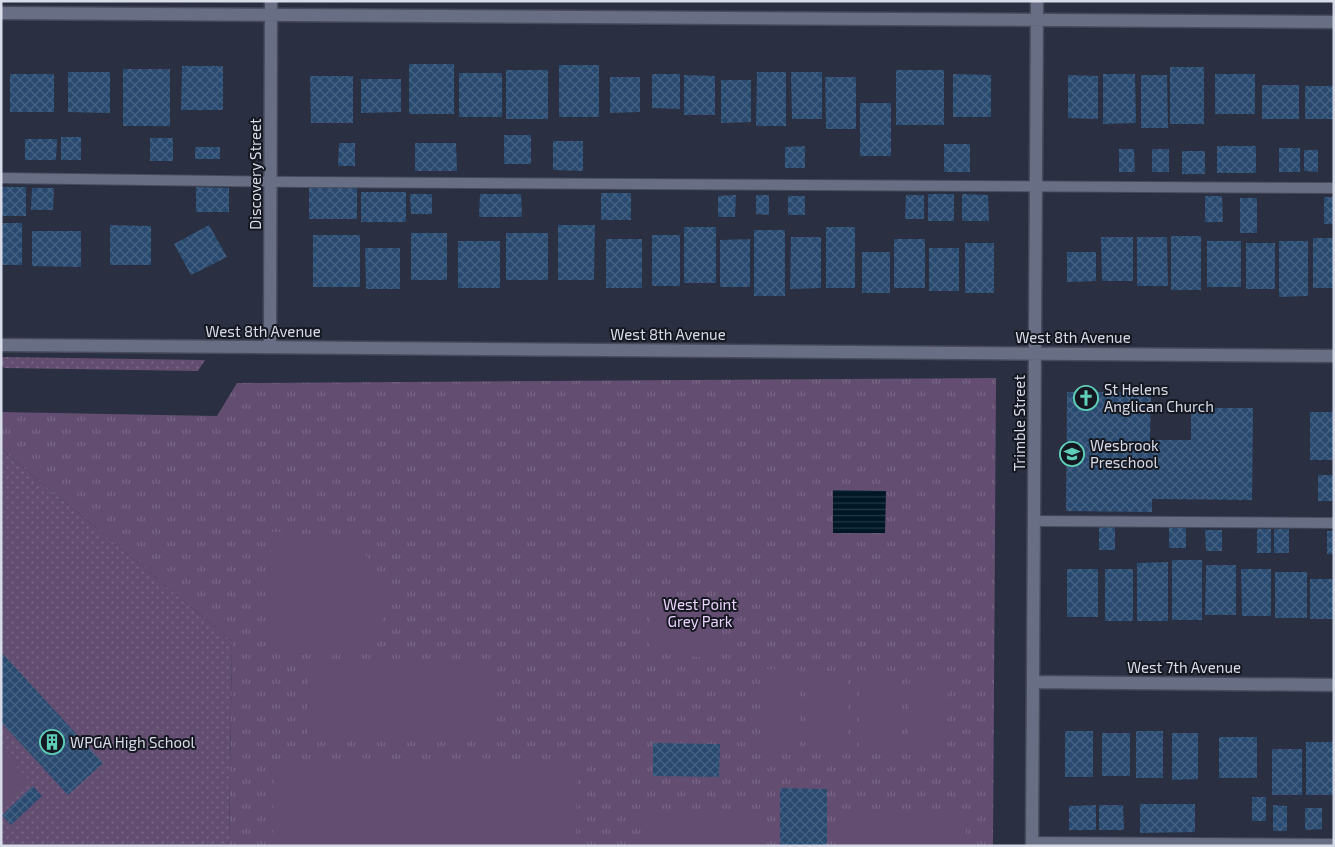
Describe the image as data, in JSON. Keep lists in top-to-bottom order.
{
  "streets": {
    "street": [
      "Discovery Street",
      "West 8th Avenue",
      "Trimble Street",
      "West 7th Avenue"
    ]
  },
  "crossings": [
    ["Discovery Street", "West 8th Avenue"],
    ["West 8th Avenue", "Trimble Street"],
    ["Trimble Street", "West 7th Avenue"]
  ],
  "parks": ["West Point Grey Park"],
  "places": {
    "church": ["St Helens Anglican Church"],
    "school or university": ["Wesbrook Preschool"],
    "building": ["WPGA High School"]
  }
}
